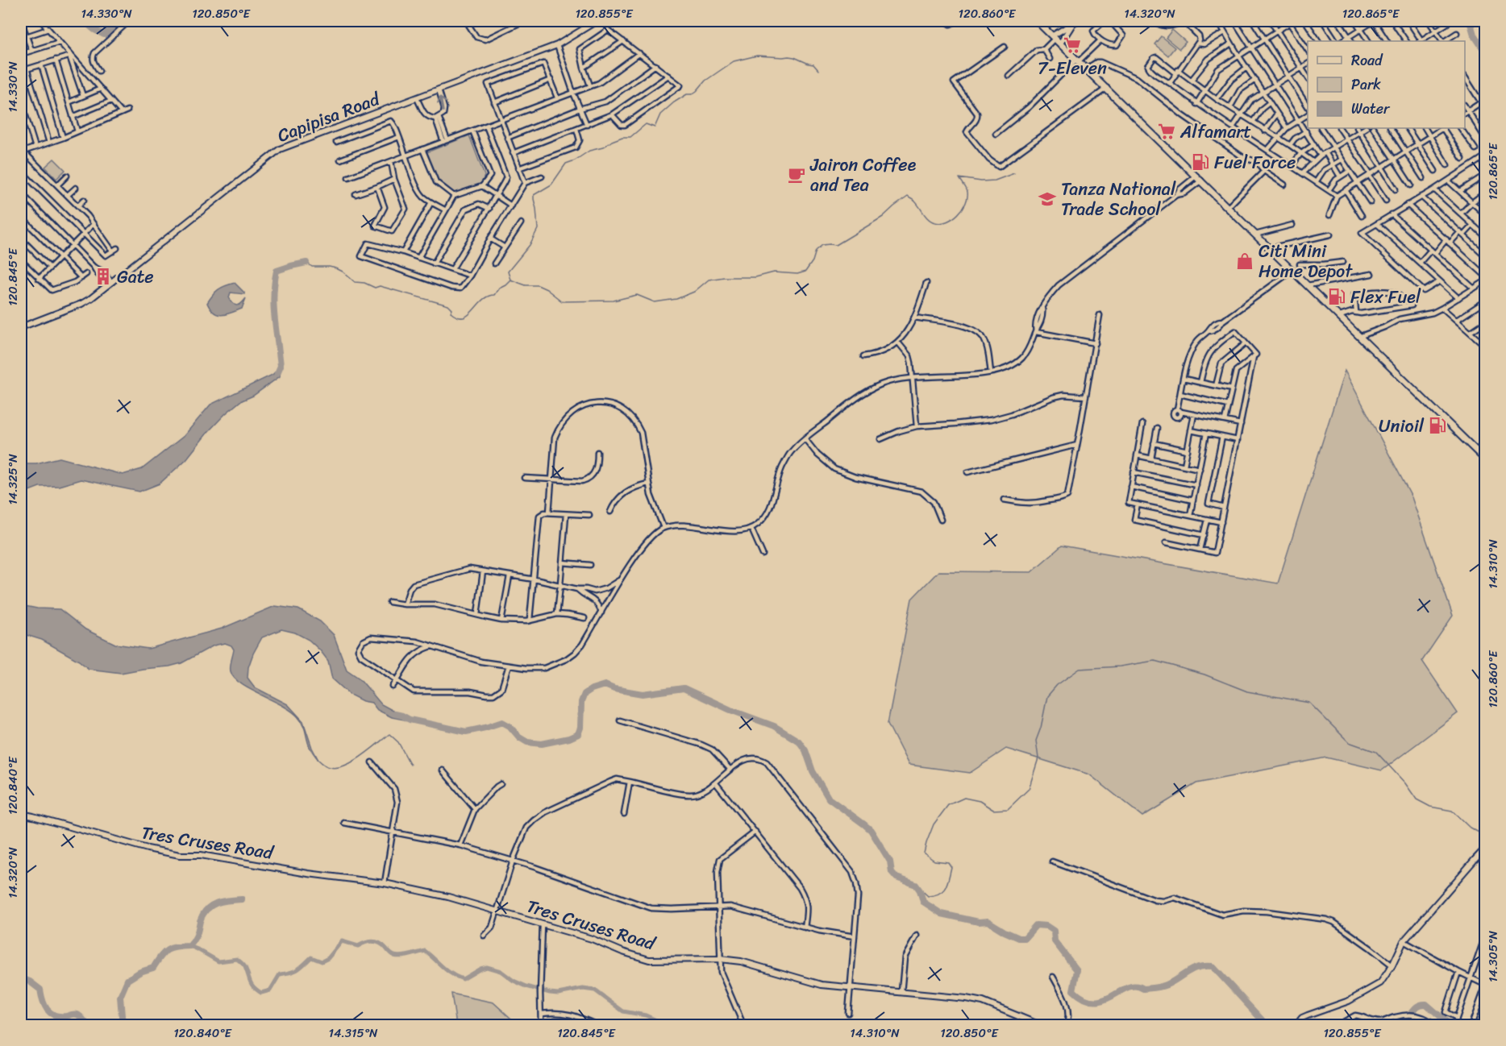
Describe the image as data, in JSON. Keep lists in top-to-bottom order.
{
  "streets": {
    "main road": ["Capipisa Road", "Tres Cruses Road"]
  },
  "places": {
    "supermarket": ["7-Eleven", "Alfamart"],
    "fuel station": ["Fuel Force", "Flex Fuel", "Unioil"],
    "cafe": ["Jairon Coffee and Tea"],
    "school or university": ["Tanza National Trade School"],
    "shop": ["Citi Mini Home Depot"],
    "building": ["Gate"]
  },
  "legend": ["Road", "Park", "Water"],
  "coordinates": [
    "14.330°N",
    "120.850°E",
    "120.855°E",
    "120.860°E",
    "14.320°N",
    "120.865°E",
    "120.845°E",
    "14.325°N",
    "14.310°N",
    "120.840°E",
    "14.305°N",
    "14.315°N"
  ]
}
